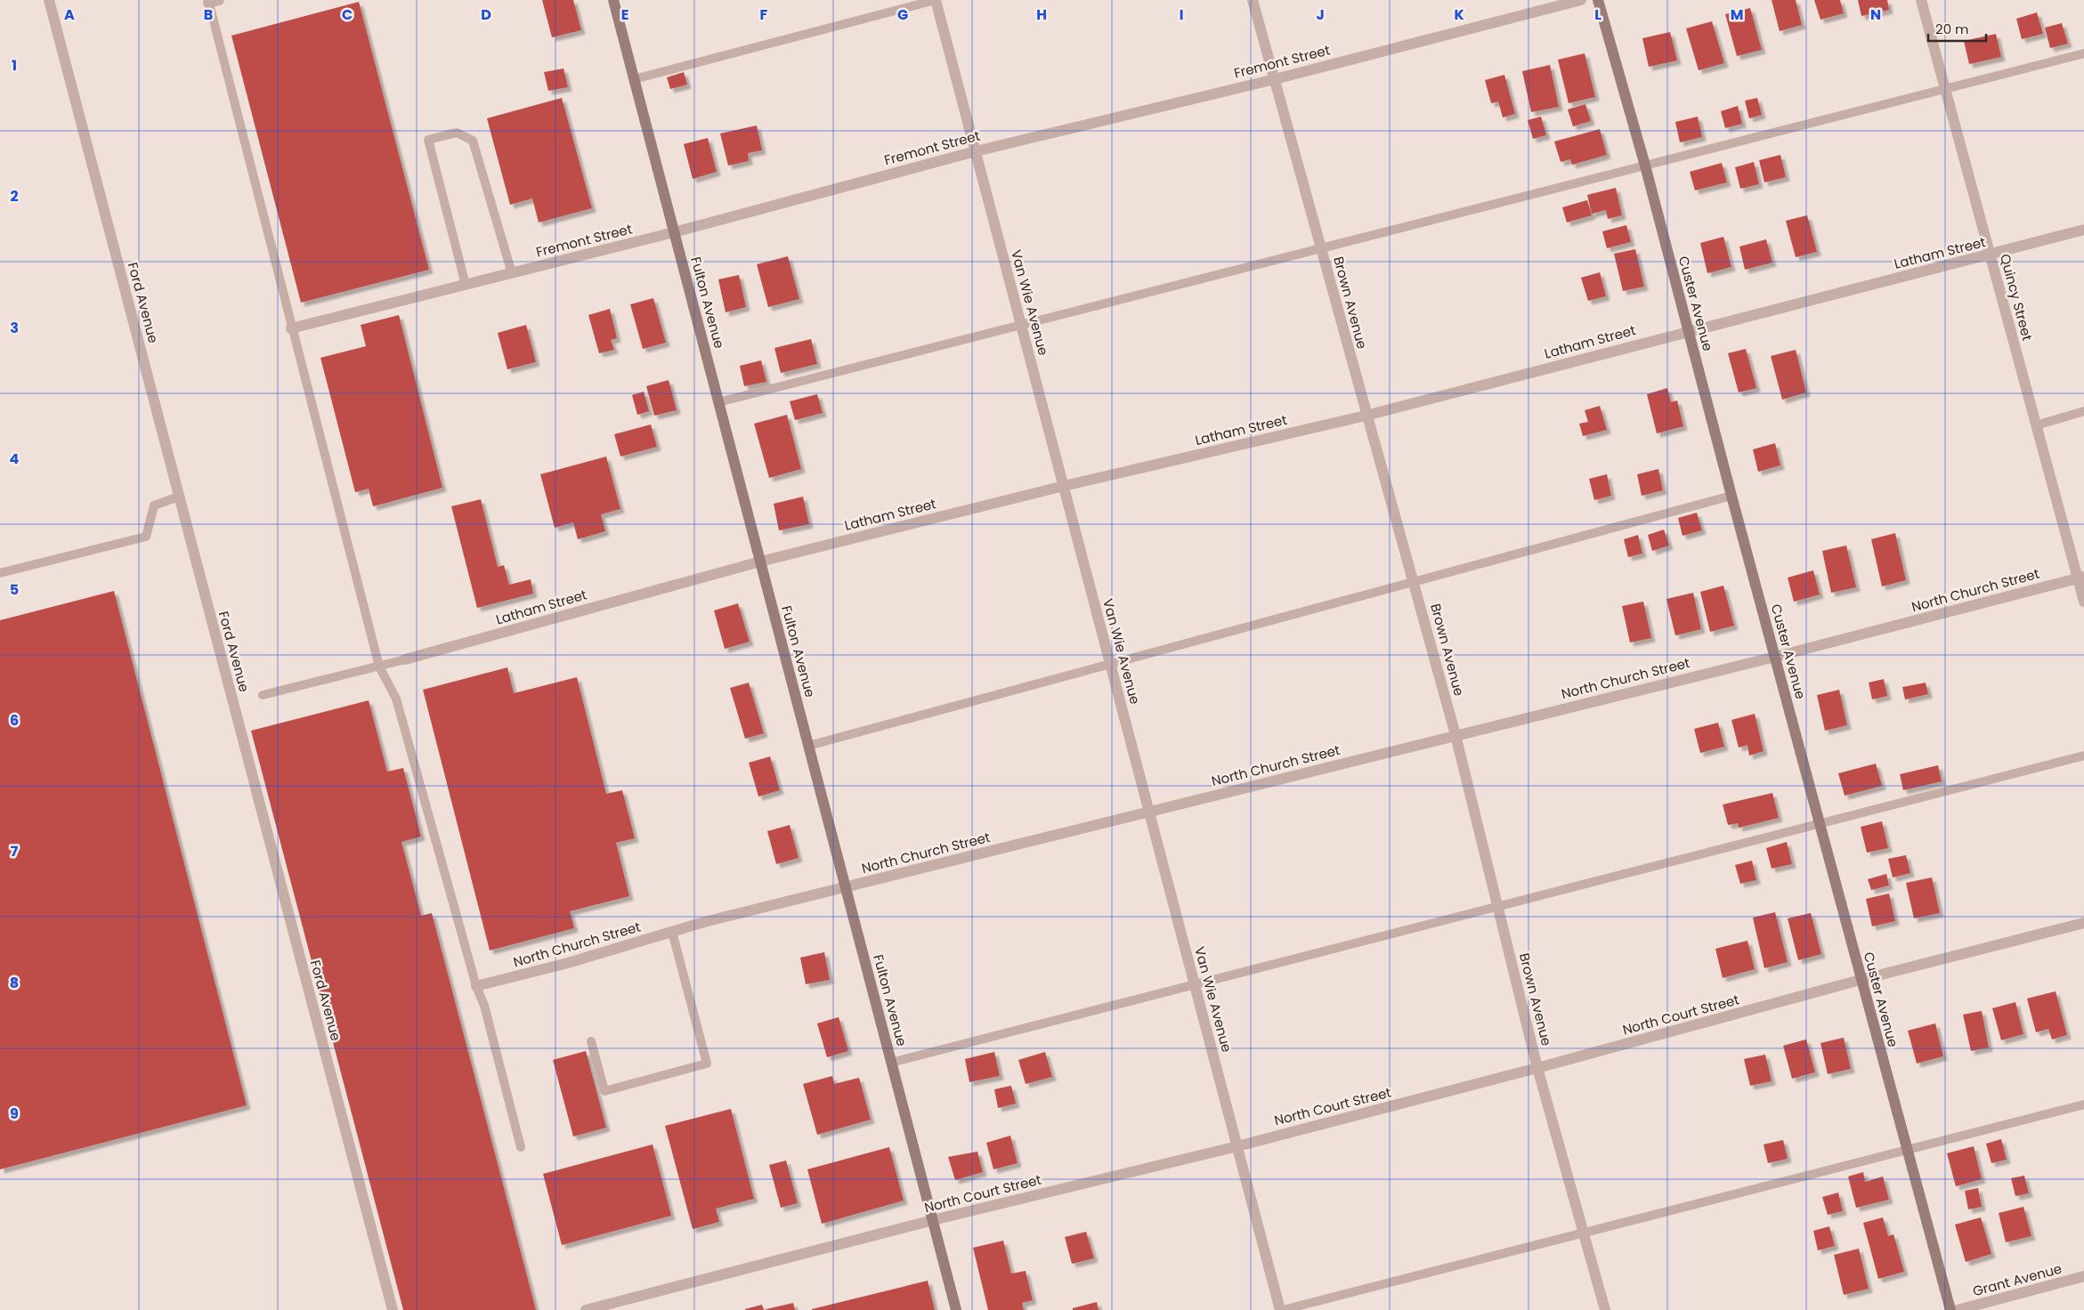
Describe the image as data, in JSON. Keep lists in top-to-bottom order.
{
  "streets": {
    "street": [
      "Fremont Street",
      "Latham Street",
      "Quincy Street",
      "Ford Avenue",
      "Fulton Avenue",
      "Van Wie Avenue",
      "Brown Avenue",
      "Custer Avenue",
      "North Church Street",
      "North Court Street",
      "Grant Avenue"
    ]
  },
  "crossings": [
    ["Fremont Street", "Fulton Avenue"],
    ["Fremont Street", "Van Wie Avenue"],
    ["Fremont Street", "Brown Avenue"],
    ["Latham Street", "Quincy Street"],
    ["Latham Street", "Fulton Avenue"],
    ["Latham Street", "Van Wie Avenue"],
    ["Latham Street", "Brown Avenue"],
    ["Latham Street", "Custer Avenue"],
    ["Quincy Street", "North Church Street"],
    ["Fulton Avenue", "North Church Street"],
    ["Fulton Avenue", "North Court Street"],
    ["Van Wie Avenue", "North Church Street"],
    ["Van Wie Avenue", "North Court Street"],
    ["Brown Avenue", "North Church Street"],
    ["Brown Avenue", "North Court Street"],
    ["Custer Avenue", "North Church Street"],
    ["Custer Avenue", "North Court Street"]
  ],
  "scale_bar": "20 m",
  "grid": {
    "columns": [
      "A",
      "B",
      "C",
      "D",
      "E",
      "F",
      "G",
      "H",
      "I",
      "J",
      "K",
      "L",
      "M",
      "N"
    ],
    "rows": [
      "1",
      "2",
      "3",
      "4",
      "5",
      "6",
      "7",
      "8",
      "9"
    ]
  }
}
